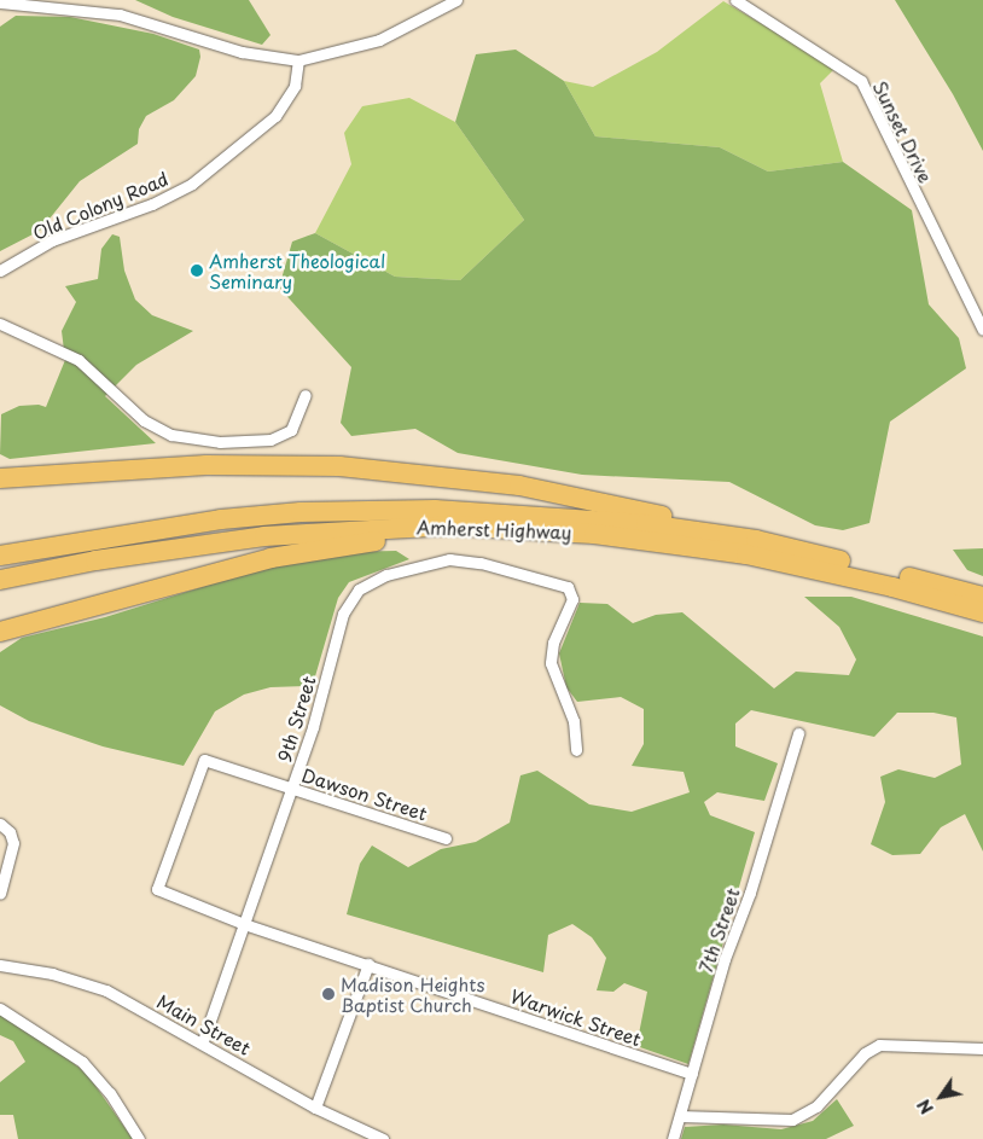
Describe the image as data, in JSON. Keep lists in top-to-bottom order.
{
  "streets": {
    "highway": ["Amherst Highway"],
    "street": [
      "Sunset Drive",
      "Old Colony Road",
      "9th Street",
      "Dawson Street",
      "7th Street",
      "Warwick Street",
      "Main Street"
    ]
  },
  "crossings": [
    ["9th Street", "Dawson Street"],
    ["9th Street", "Warwick Street"],
    ["9th Street", "Main Street"],
    ["Dawson Street", "Warwick Street"],
    ["7th Street", "Warwick Street"]
  ],
  "places": ["Amherst Theological Seminary", "Madison Heights Baptist Church"],
  "north": "bottom left"
}
